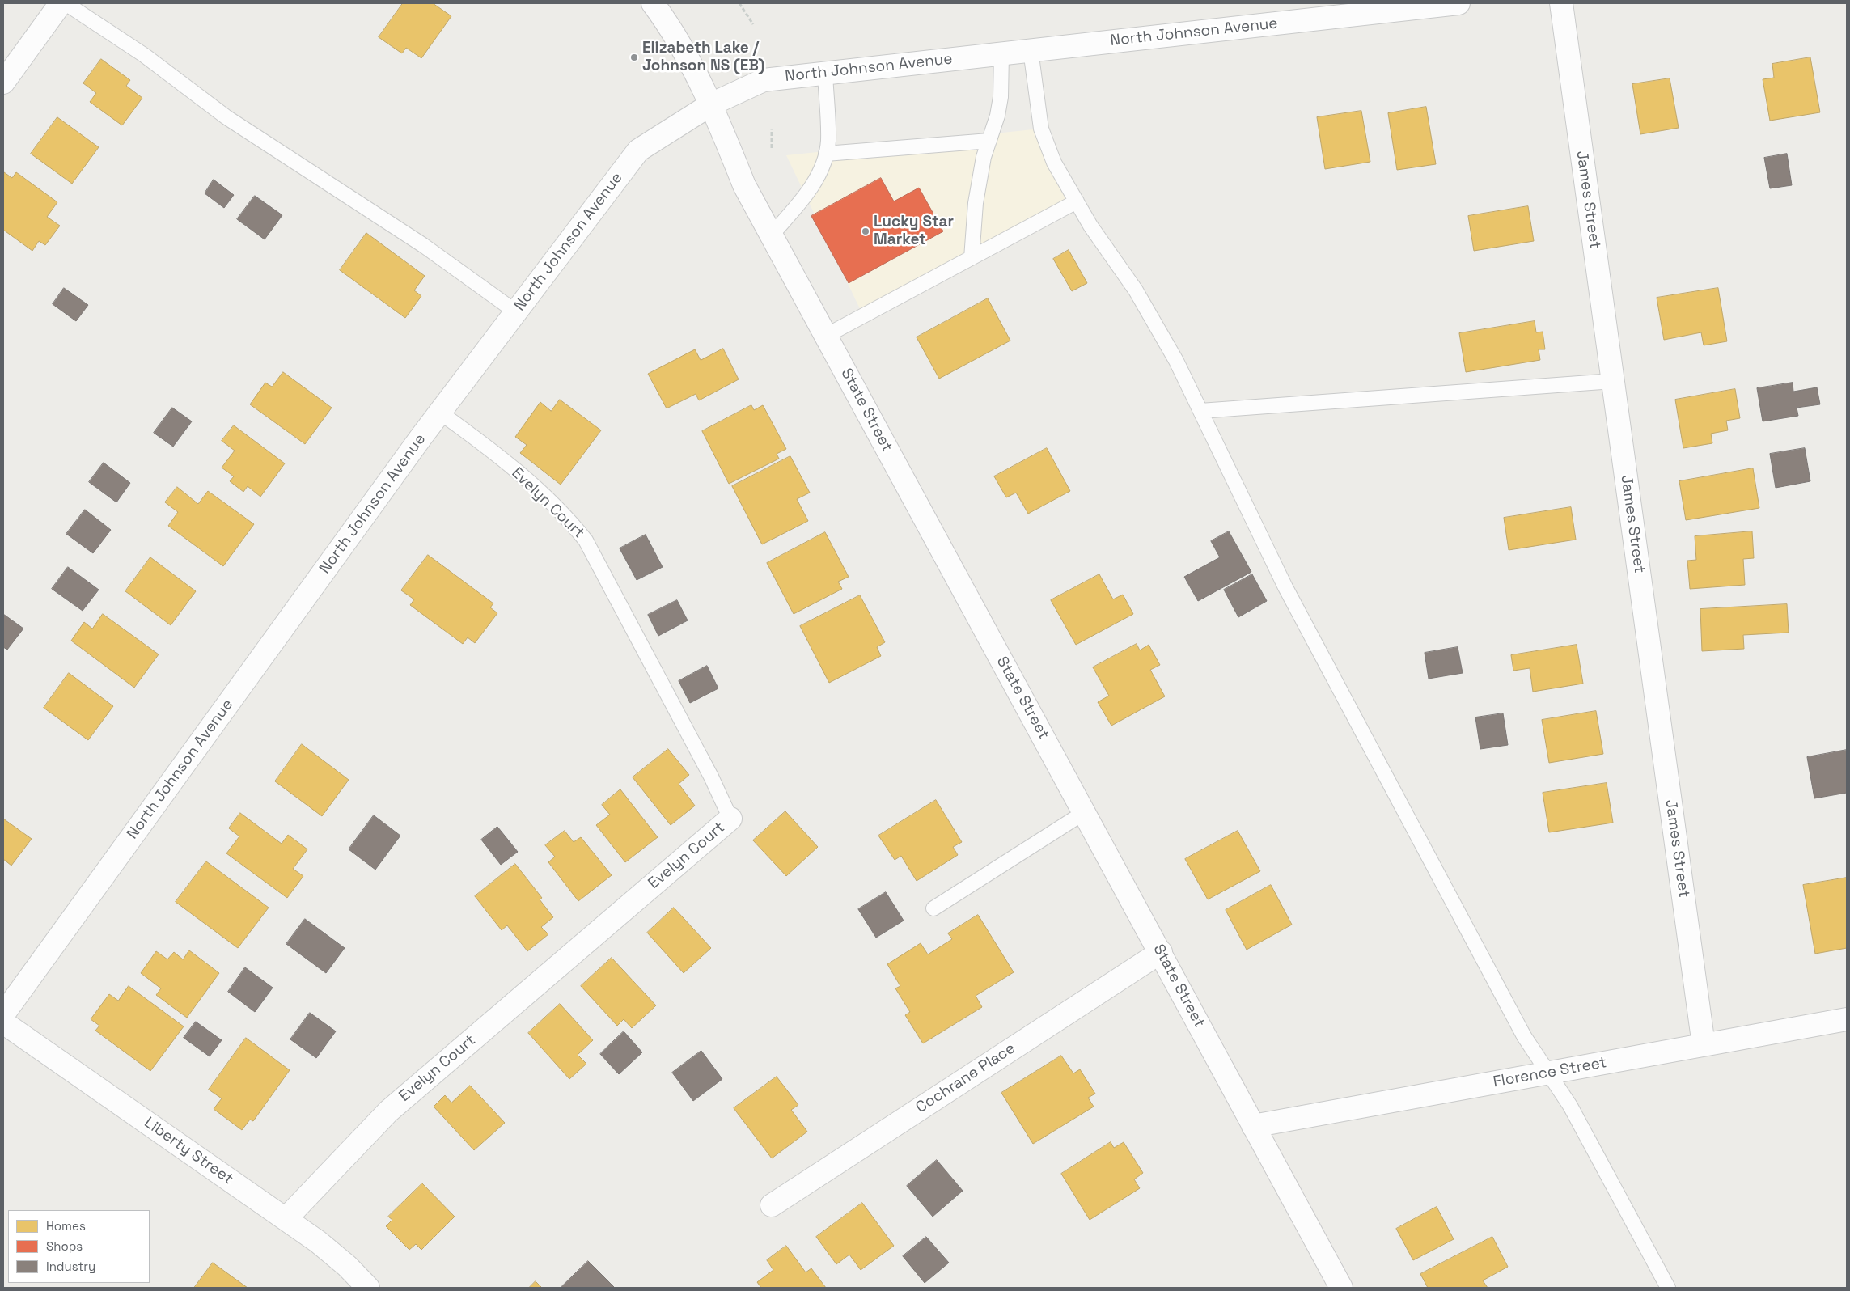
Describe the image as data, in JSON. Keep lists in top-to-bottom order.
{
  "streets": {
    "street": [
      "North Johnson Avenue",
      "James Street",
      "State Street",
      "Evelyn Court",
      "Florence Street",
      "Cochrane Place",
      "Liberty Street"
    ]
  },
  "crossings": [
    ["North Johnson Avenue", "State Street"],
    ["North Johnson Avenue", "Evelyn Court"],
    ["James Street", "Florence Street"],
    ["State Street", "Florence Street"],
    ["State Street", "Cochrane Place"],
    ["Evelyn Court", "Liberty Street"]
  ],
  "places": ["Elizabeth Lake / Johnson NS (EB)", "Lucky Star Market"],
  "legend": ["Homes", "Shops", "Industry"]
}
